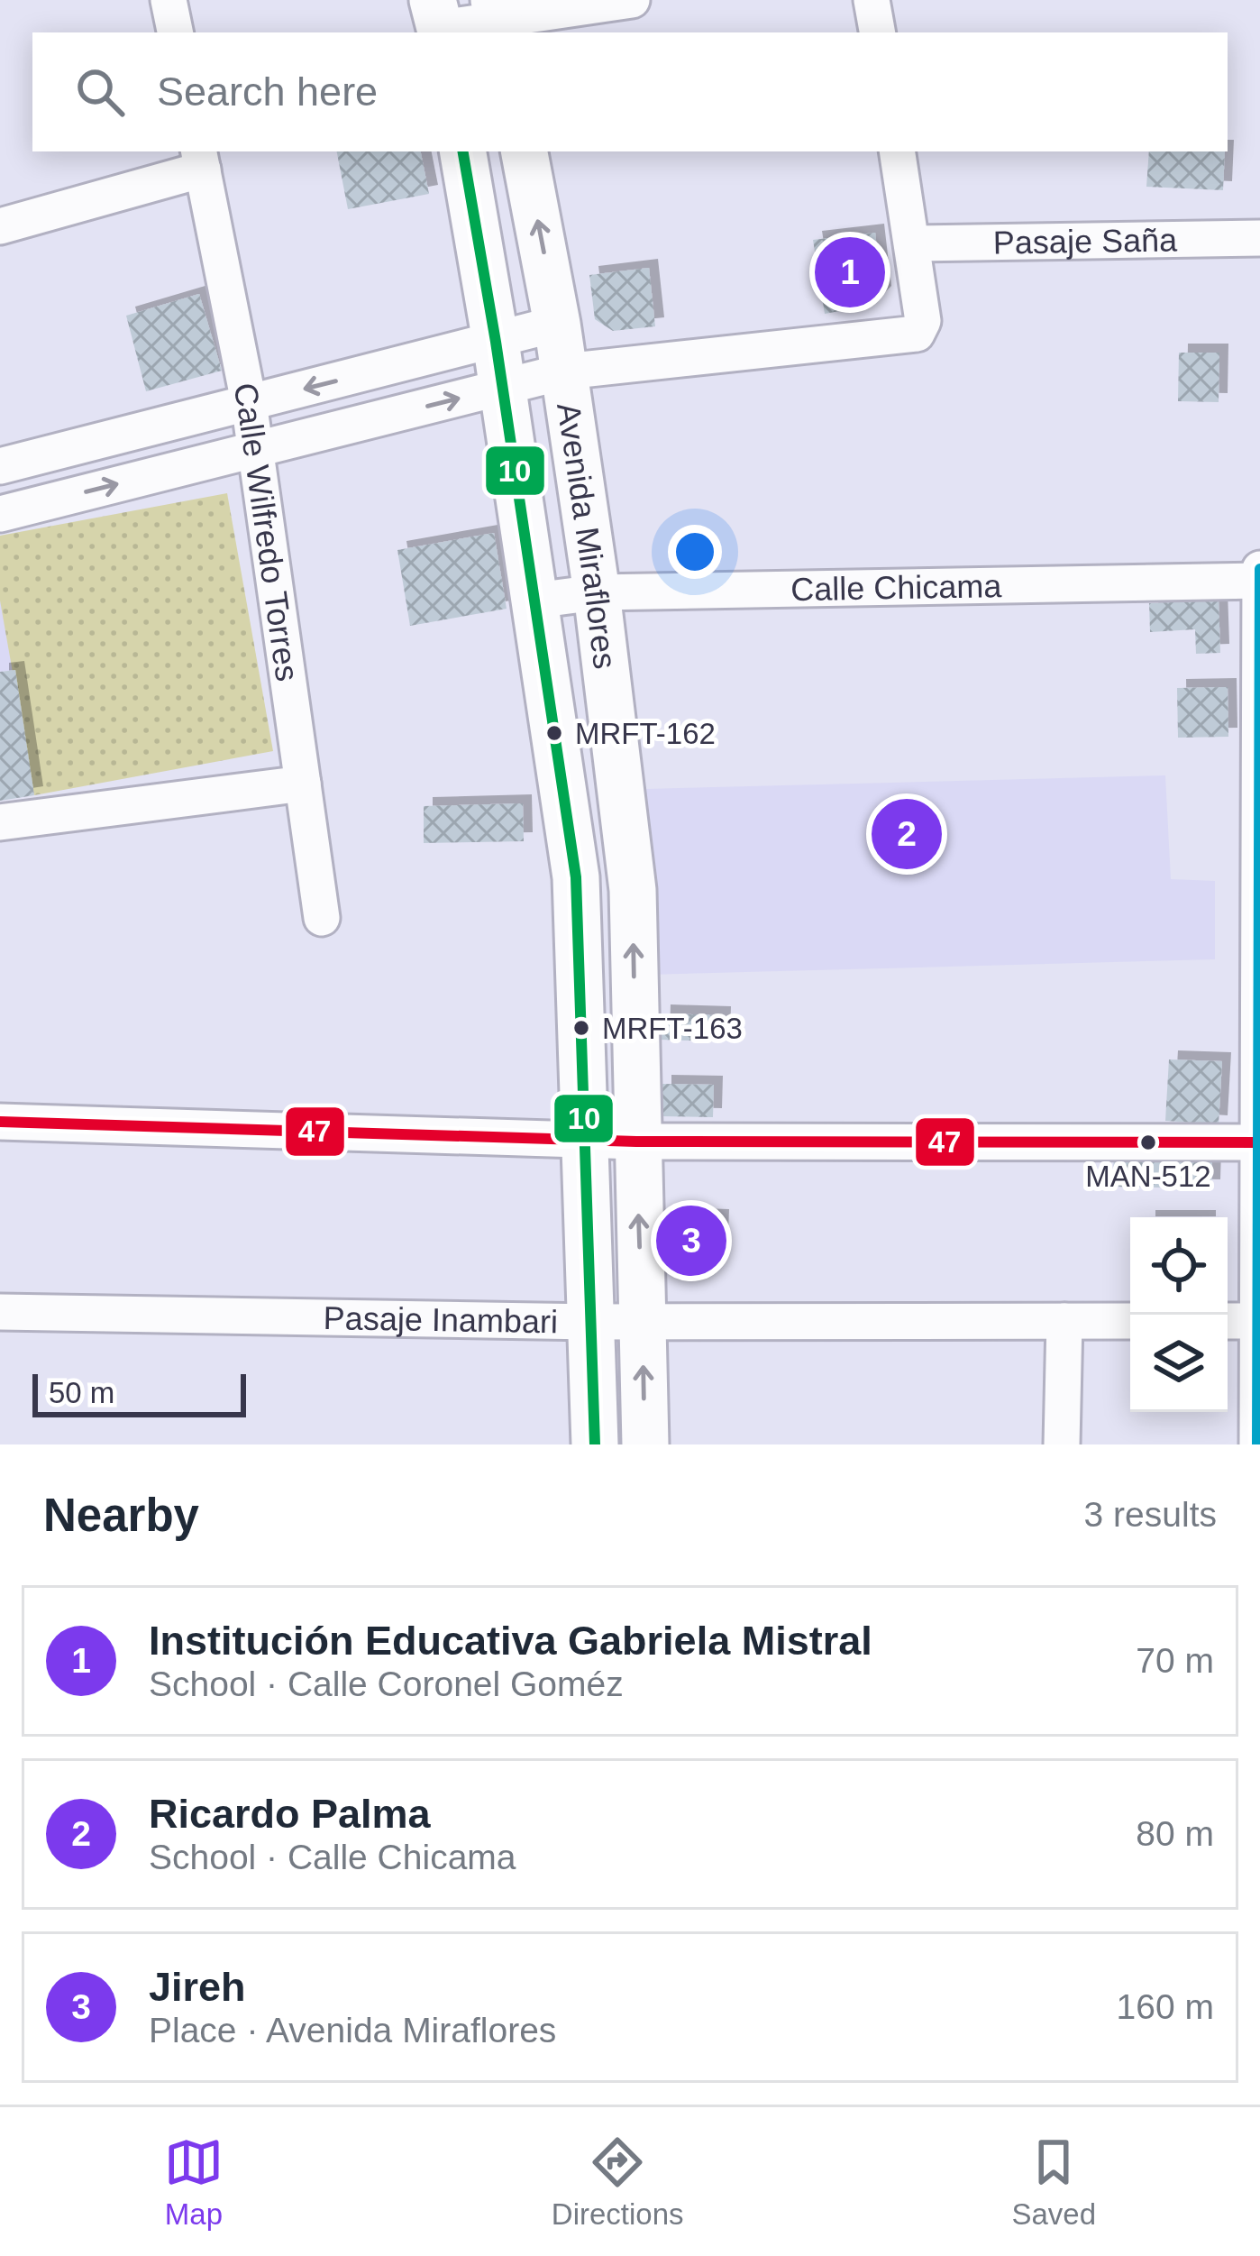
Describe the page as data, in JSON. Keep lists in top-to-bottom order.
{
  "streets": {
    "main road": ["Avenida Miraflores"],
    "street": [
      "Pasaje Saña",
      "Calle Wilfredo Torres",
      "Calle Chicama",
      "Pasaje Inambari"
    ]
  },
  "crossings": [
    ["Avenida Miraflores", "Calle Chicama"],
    ["Avenida Miraflores", "Pasaje Inambari"]
  ],
  "places": ["MRFT-162", "MRFT-163", "MAN-512"],
  "lines": ["transit line 10", "transit line 47"],
  "scale_bar": "50 m",
  "page": {
    "search": "Search here",
    "pins": ["1", "2", "3"],
    "scale": "50 m",
    "heading": ["Nearby", "3 results"],
    "list": [
      {
        "mark": "1",
        "name": "Institución Educativa Gabriela Mistral",
        "note": "School · Calle Coronel Goméz",
        "value": "70 m"
      },
      {
        "mark": "2",
        "name": "Ricardo Palma",
        "note": "School · Calle Chicama",
        "value": "80 m"
      },
      {
        "mark": "3",
        "name": "Jireh",
        "note": "Place · Avenida Miraflores",
        "value": "160 m"
      }
    ],
    "nav": ["Map", "Directions", "Saved"]
  }
}
